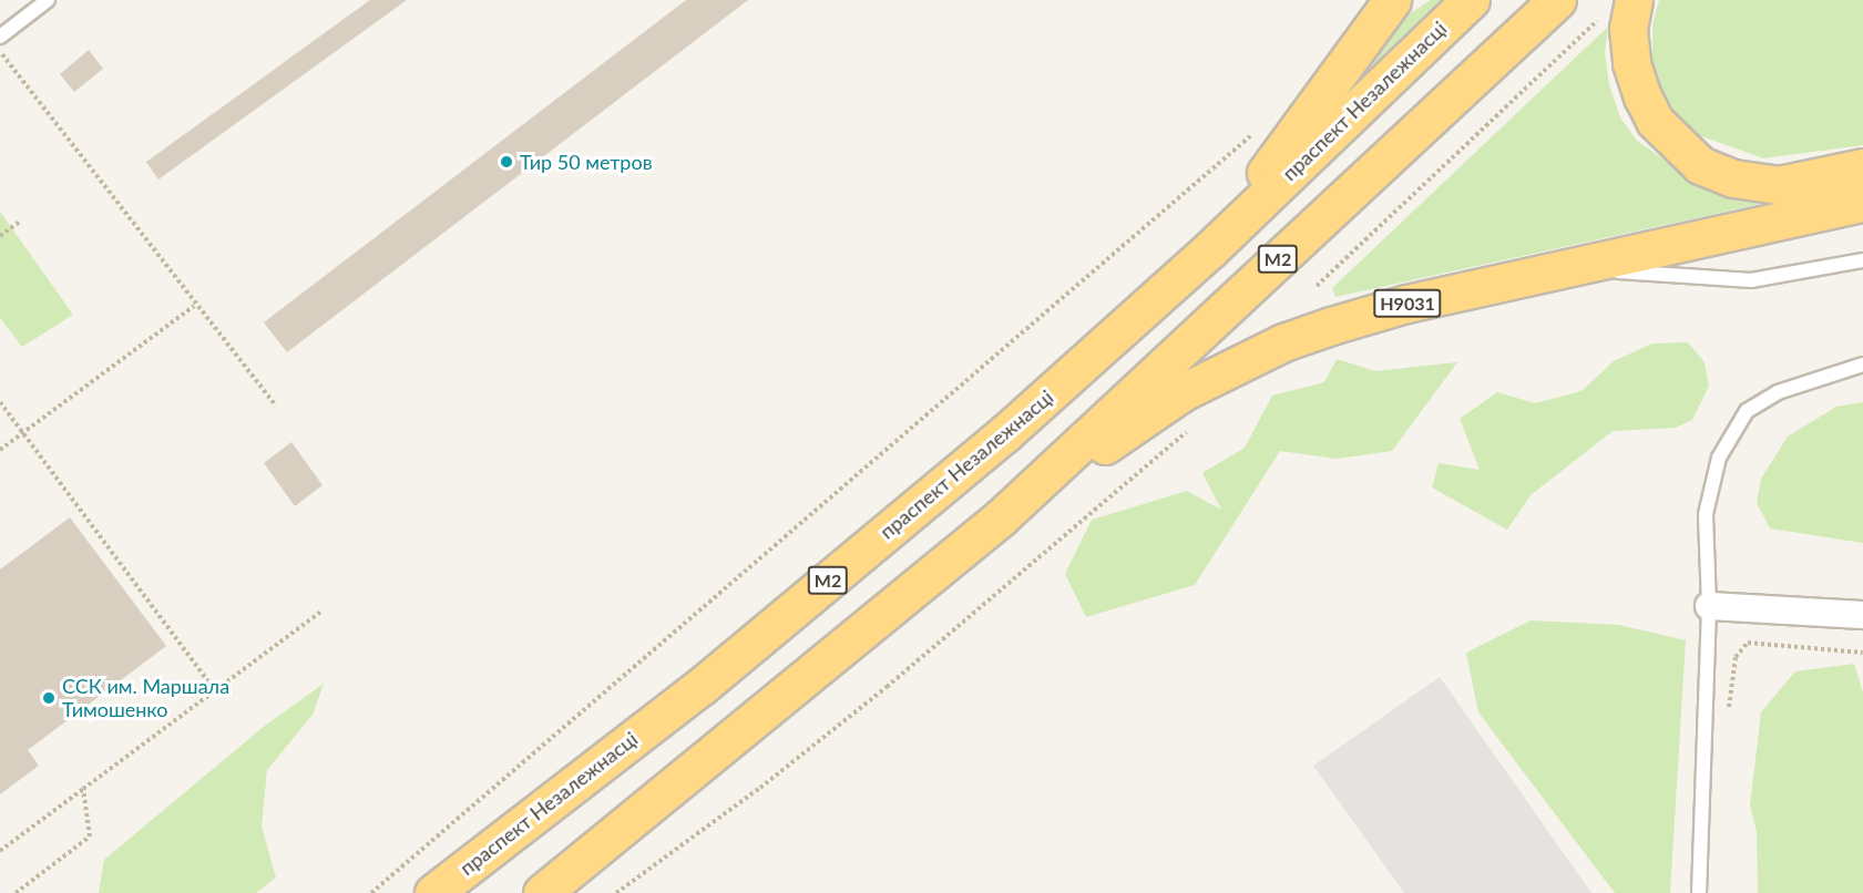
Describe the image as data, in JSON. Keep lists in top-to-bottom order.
{
  "streets": {
    "highway": ["праспект Незалежнасці", "М2", "Н9031"]
  },
  "crossings": [
    ["М2", "Н9031"]
  ],
  "places": ["Тир 50 метров", "ССК им. Маршала Тимошенко"]
}
